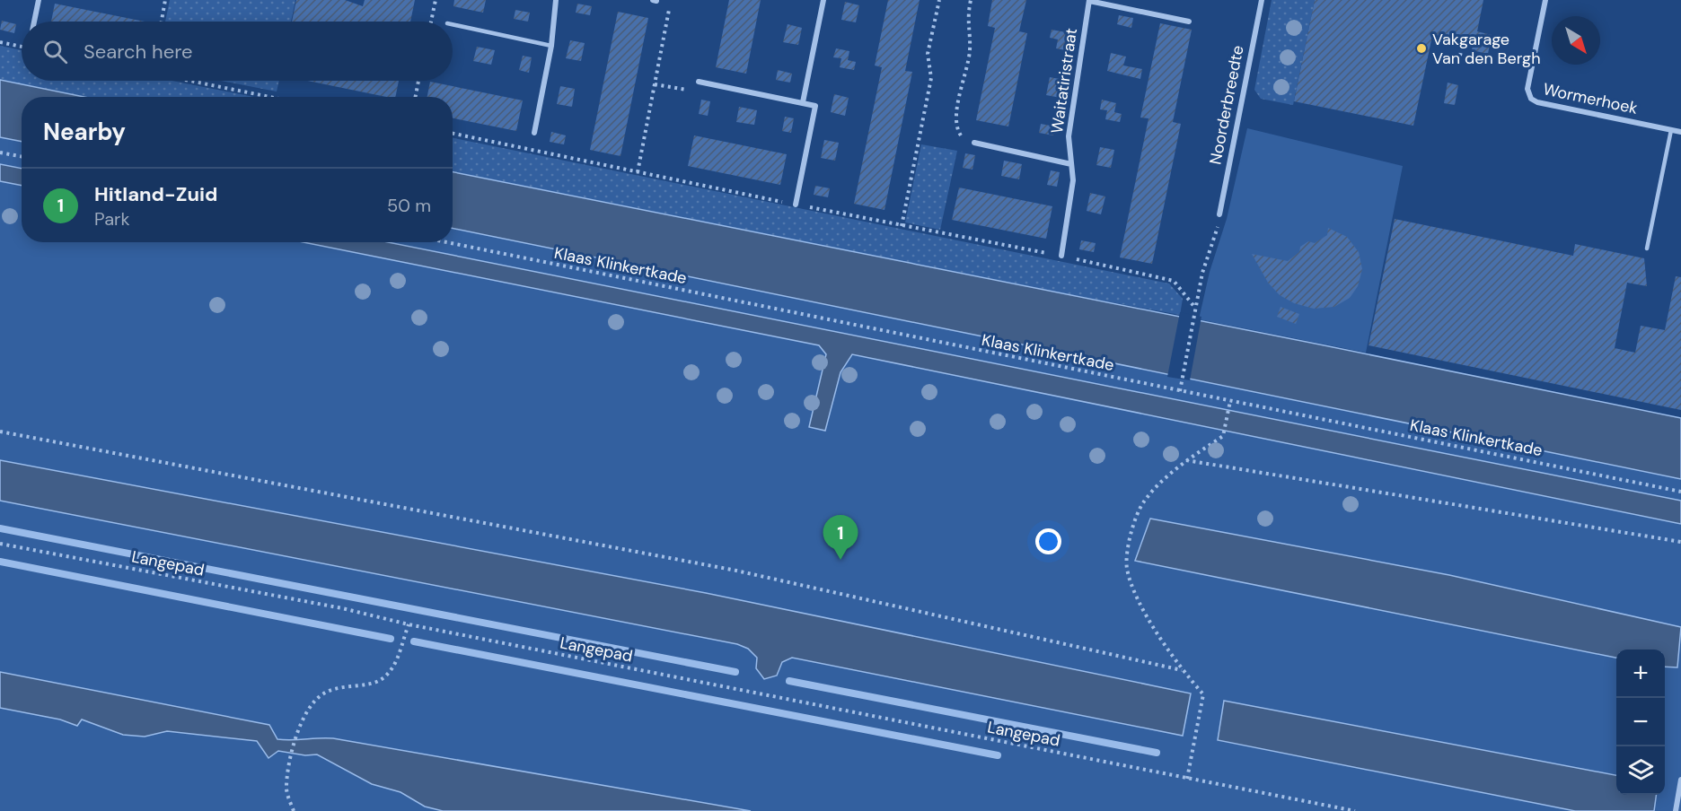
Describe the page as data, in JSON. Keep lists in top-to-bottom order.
{
  "streets": {
    "street": ["Waitatiristraat", "Wormerhoek", "Noorderbreedte"],
    "path": ["Klaas Klinkertkade", "Langepad"]
  },
  "places": ["Vakgarage Van den Bergh"],
  "north": "bottom right",
  "page": {
    "search": "Search here",
    "heading": "Nearby",
    "list": [
      {
        "mark": "1",
        "name": "Hitland-Zuid",
        "note": "Park",
        "value": "50 m"
      }
    ],
    "pins": "1",
    "map_buttons": ["+", "−"]
  }
}
